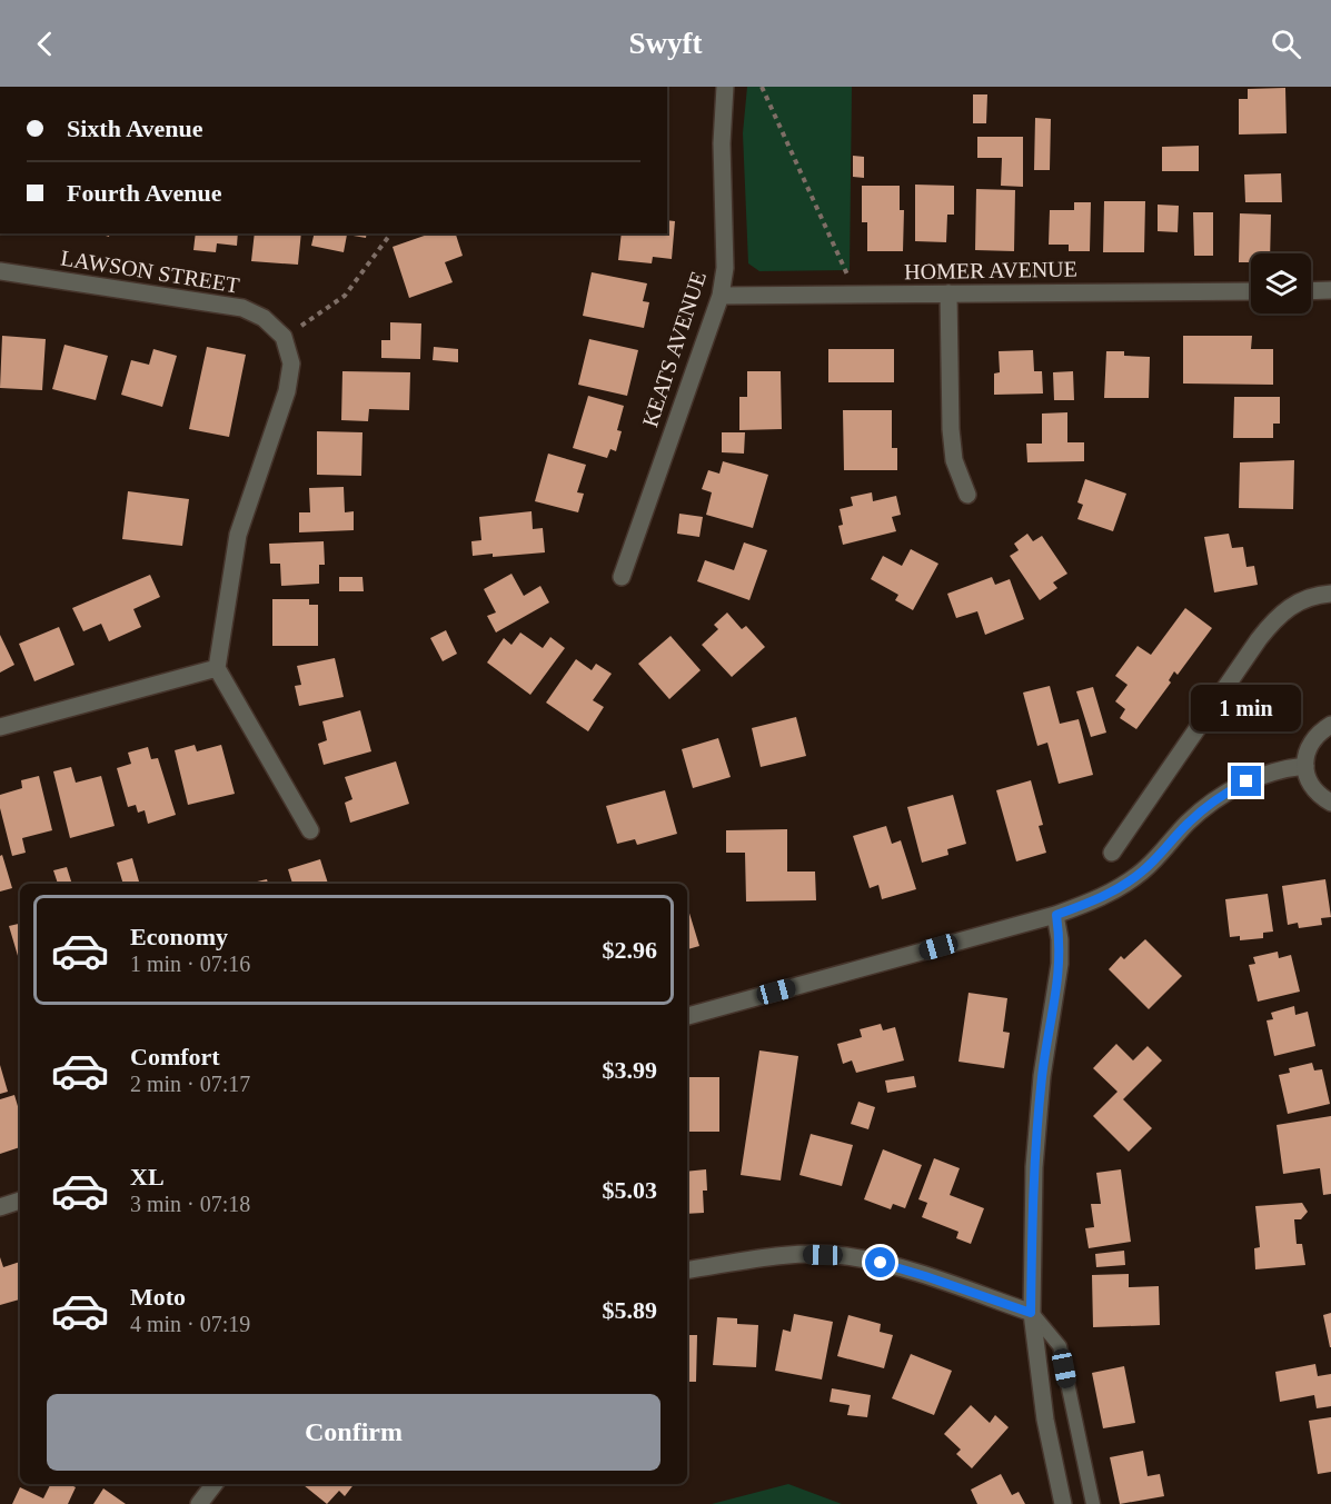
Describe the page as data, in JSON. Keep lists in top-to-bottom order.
{
  "streets": {
    "street": ["HOMER AVENUE", "LAWSON STREET", "KEATS AVENUE"]
  },
  "crossings": [
    ["HOMER AVENUE", "KEATS AVENUE"]
  ],
  "page": {
    "header": "Swyft",
    "banner": ["Sixth Avenue", "Fourth Avenue"],
    "bubble": "1 min",
    "list": [
      {
        "name": "Economy",
        "note": "1 min · 07:16",
        "value": "$2.96"
      },
      {
        "name": "Comfort",
        "note": "2 min · 07:17",
        "value": "$3.99"
      },
      {
        "name": "XL",
        "note": "3 min · 07:18",
        "value": "$5.03"
      },
      {
        "name": "Moto",
        "note": "4 min · 07:19",
        "value": "$5.89"
      }
    ],
    "buttons": "Confirm"
  }
}
